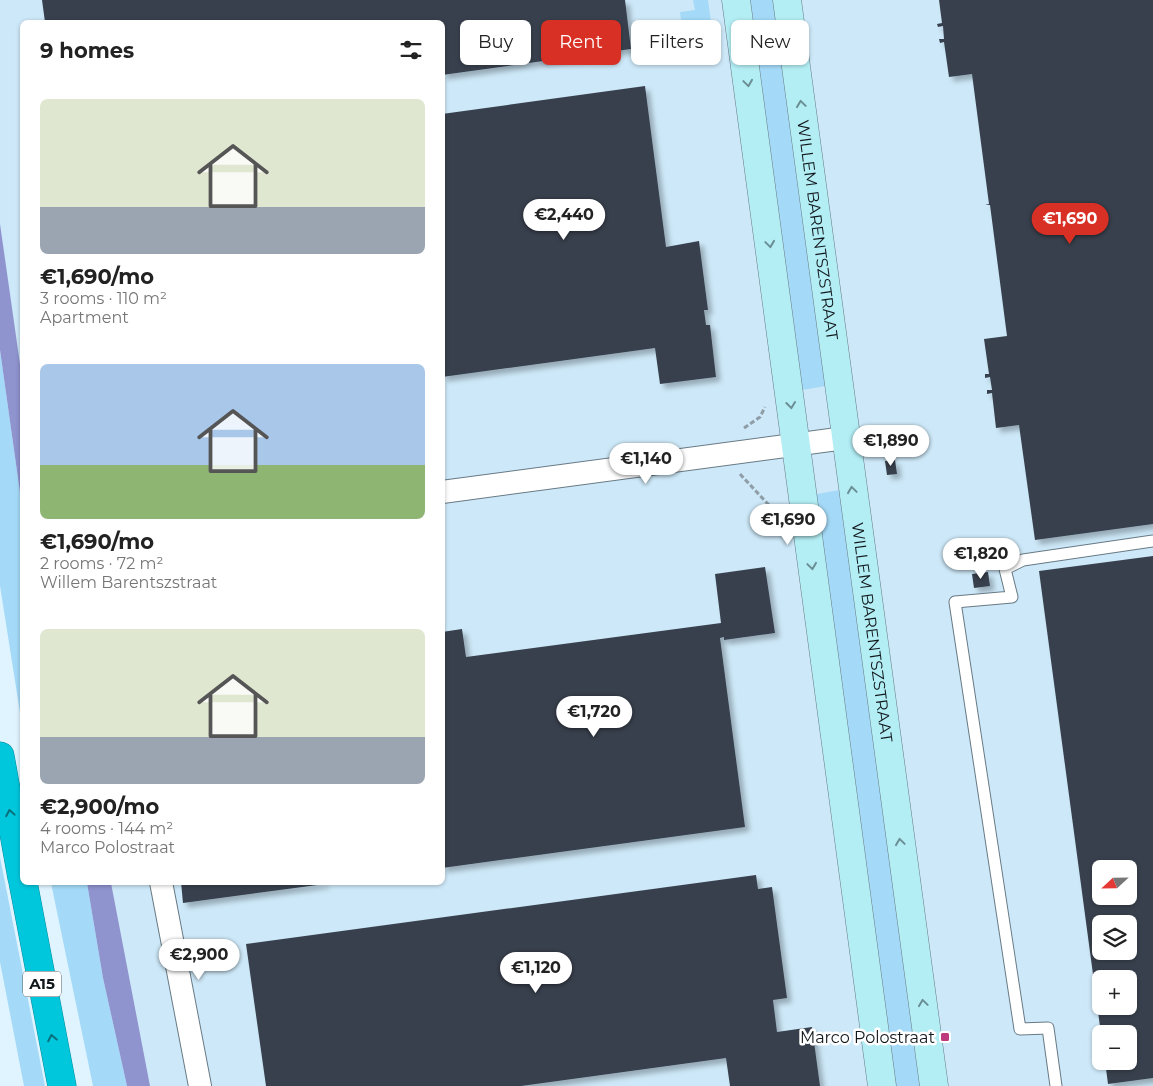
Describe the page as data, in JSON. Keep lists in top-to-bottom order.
{
  "streets": {
    "highway": ["A15"],
    "main road": ["WILLEM BARENTSZSTRAAT"]
  },
  "places": {
    "transit": ["Marco Polostraat"]
  },
  "north": "left",
  "page": {
    "chip": [
      "Buy",
      "Rent",
      "Filters",
      "New"
    ],
    "heading": "9 homes",
    "list": [
      {
        "name": "€1,690/mo",
        "note": "3 rooms · 110 m² · Apartment"
      },
      {
        "name": "€1,690/mo",
        "note": "2 rooms · 72 m² · Willem Barentszstraat"
      },
      {
        "name": "€2,900/mo",
        "note": "4 rooms · 144 m² · Marco Polostraat"
      }
    ],
    "price": [
      "€2,440",
      "€1,690",
      "€1,890",
      "€1,140",
      "€1,690",
      "€1,820",
      "€1,720",
      "€2,900",
      "€1,120"
    ],
    "map_buttons": ["+", "−"]
  }
}
